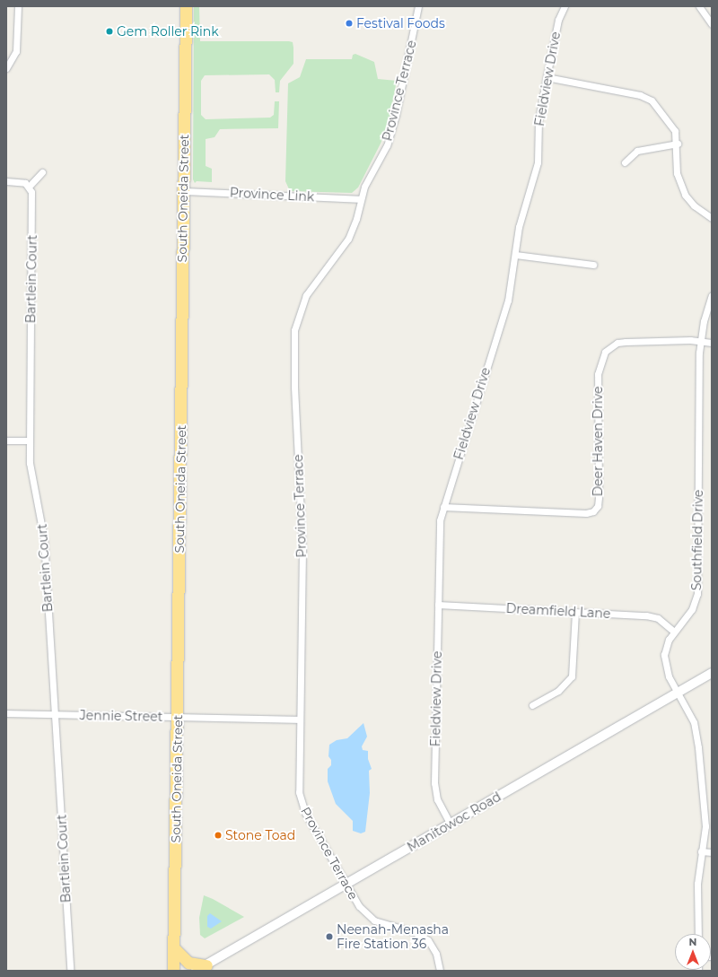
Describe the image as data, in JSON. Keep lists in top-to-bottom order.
{
  "streets": {
    "highway": ["South Oneida Street"],
    "street": [
      "Fieldview Drive",
      "Province Terrace",
      "Province Link",
      "Bartlein Court",
      "Deer Haven Drive",
      "Southfield Drive",
      "Dreamfield Lane",
      "Jennie Street",
      "Manitowoc Road"
    ]
  },
  "crossings": [
    ["Fieldview Drive", "Deer Haven Drive"],
    ["Fieldview Drive", "Dreamfield Lane"],
    ["Fieldview Drive", "Manitowoc Road"],
    ["Province Terrace", "Province Link"],
    ["Province Terrace", "Jennie Street"],
    ["Province Terrace", "Manitowoc Road"],
    ["Province Link", "South Oneida Street"],
    ["South Oneida Street", "Jennie Street"],
    ["Bartlein Court", "Jennie Street"],
    ["Deer Haven Drive", "Southfield Drive"],
    ["Southfield Drive", "Dreamfield Lane"],
    ["Southfield Drive", "Manitowoc Road"]
  ],
  "places": [
    "Festival Foods",
    "Gem Roller Rink",
    "Stone Toad",
    "Neenah-Menasha Fire Station 36"
  ],
  "north": "top"
}
